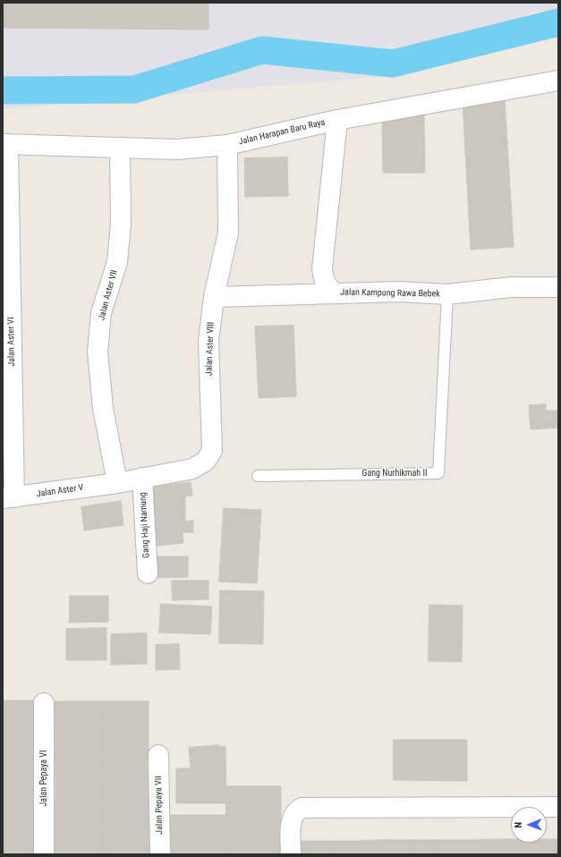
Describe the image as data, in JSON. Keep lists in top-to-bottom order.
{
  "streets": {
    "street": [
      "Jalan Harapan Baru Raya",
      "Jalan Kampung Rawa Bebek",
      "Jalan Aster VII",
      "Jalan Aster VI",
      "Jalan Aster VIII",
      "Jalan Aster V",
      "Gang Haji Namung",
      "Jalan Pepaya VI",
      "Jalan Pepaya VII"
    ],
    "lane": ["Gang Nurhikmah II"]
  },
  "crossings": [
    ["Jalan Harapan Baru Raya", "Jalan Kampung Rawa Bebek"],
    ["Jalan Harapan Baru Raya", "Jalan Aster VII"],
    ["Jalan Harapan Baru Raya", "Jalan Aster VI"],
    ["Jalan Harapan Baru Raya", "Jalan Aster VIII"],
    ["Jalan Kampung Rawa Bebek", "Gang Nurhikmah II"],
    ["Jalan Aster VII", "Jalan Aster VIII"],
    ["Jalan Aster VII", "Jalan Aster V"],
    ["Jalan Aster VI", "Jalan Aster V"],
    ["Jalan Aster VIII", "Jalan Aster V"],
    ["Jalan Aster VIII", "Gang Haji Namung"]
  ],
  "north": "left"
}
